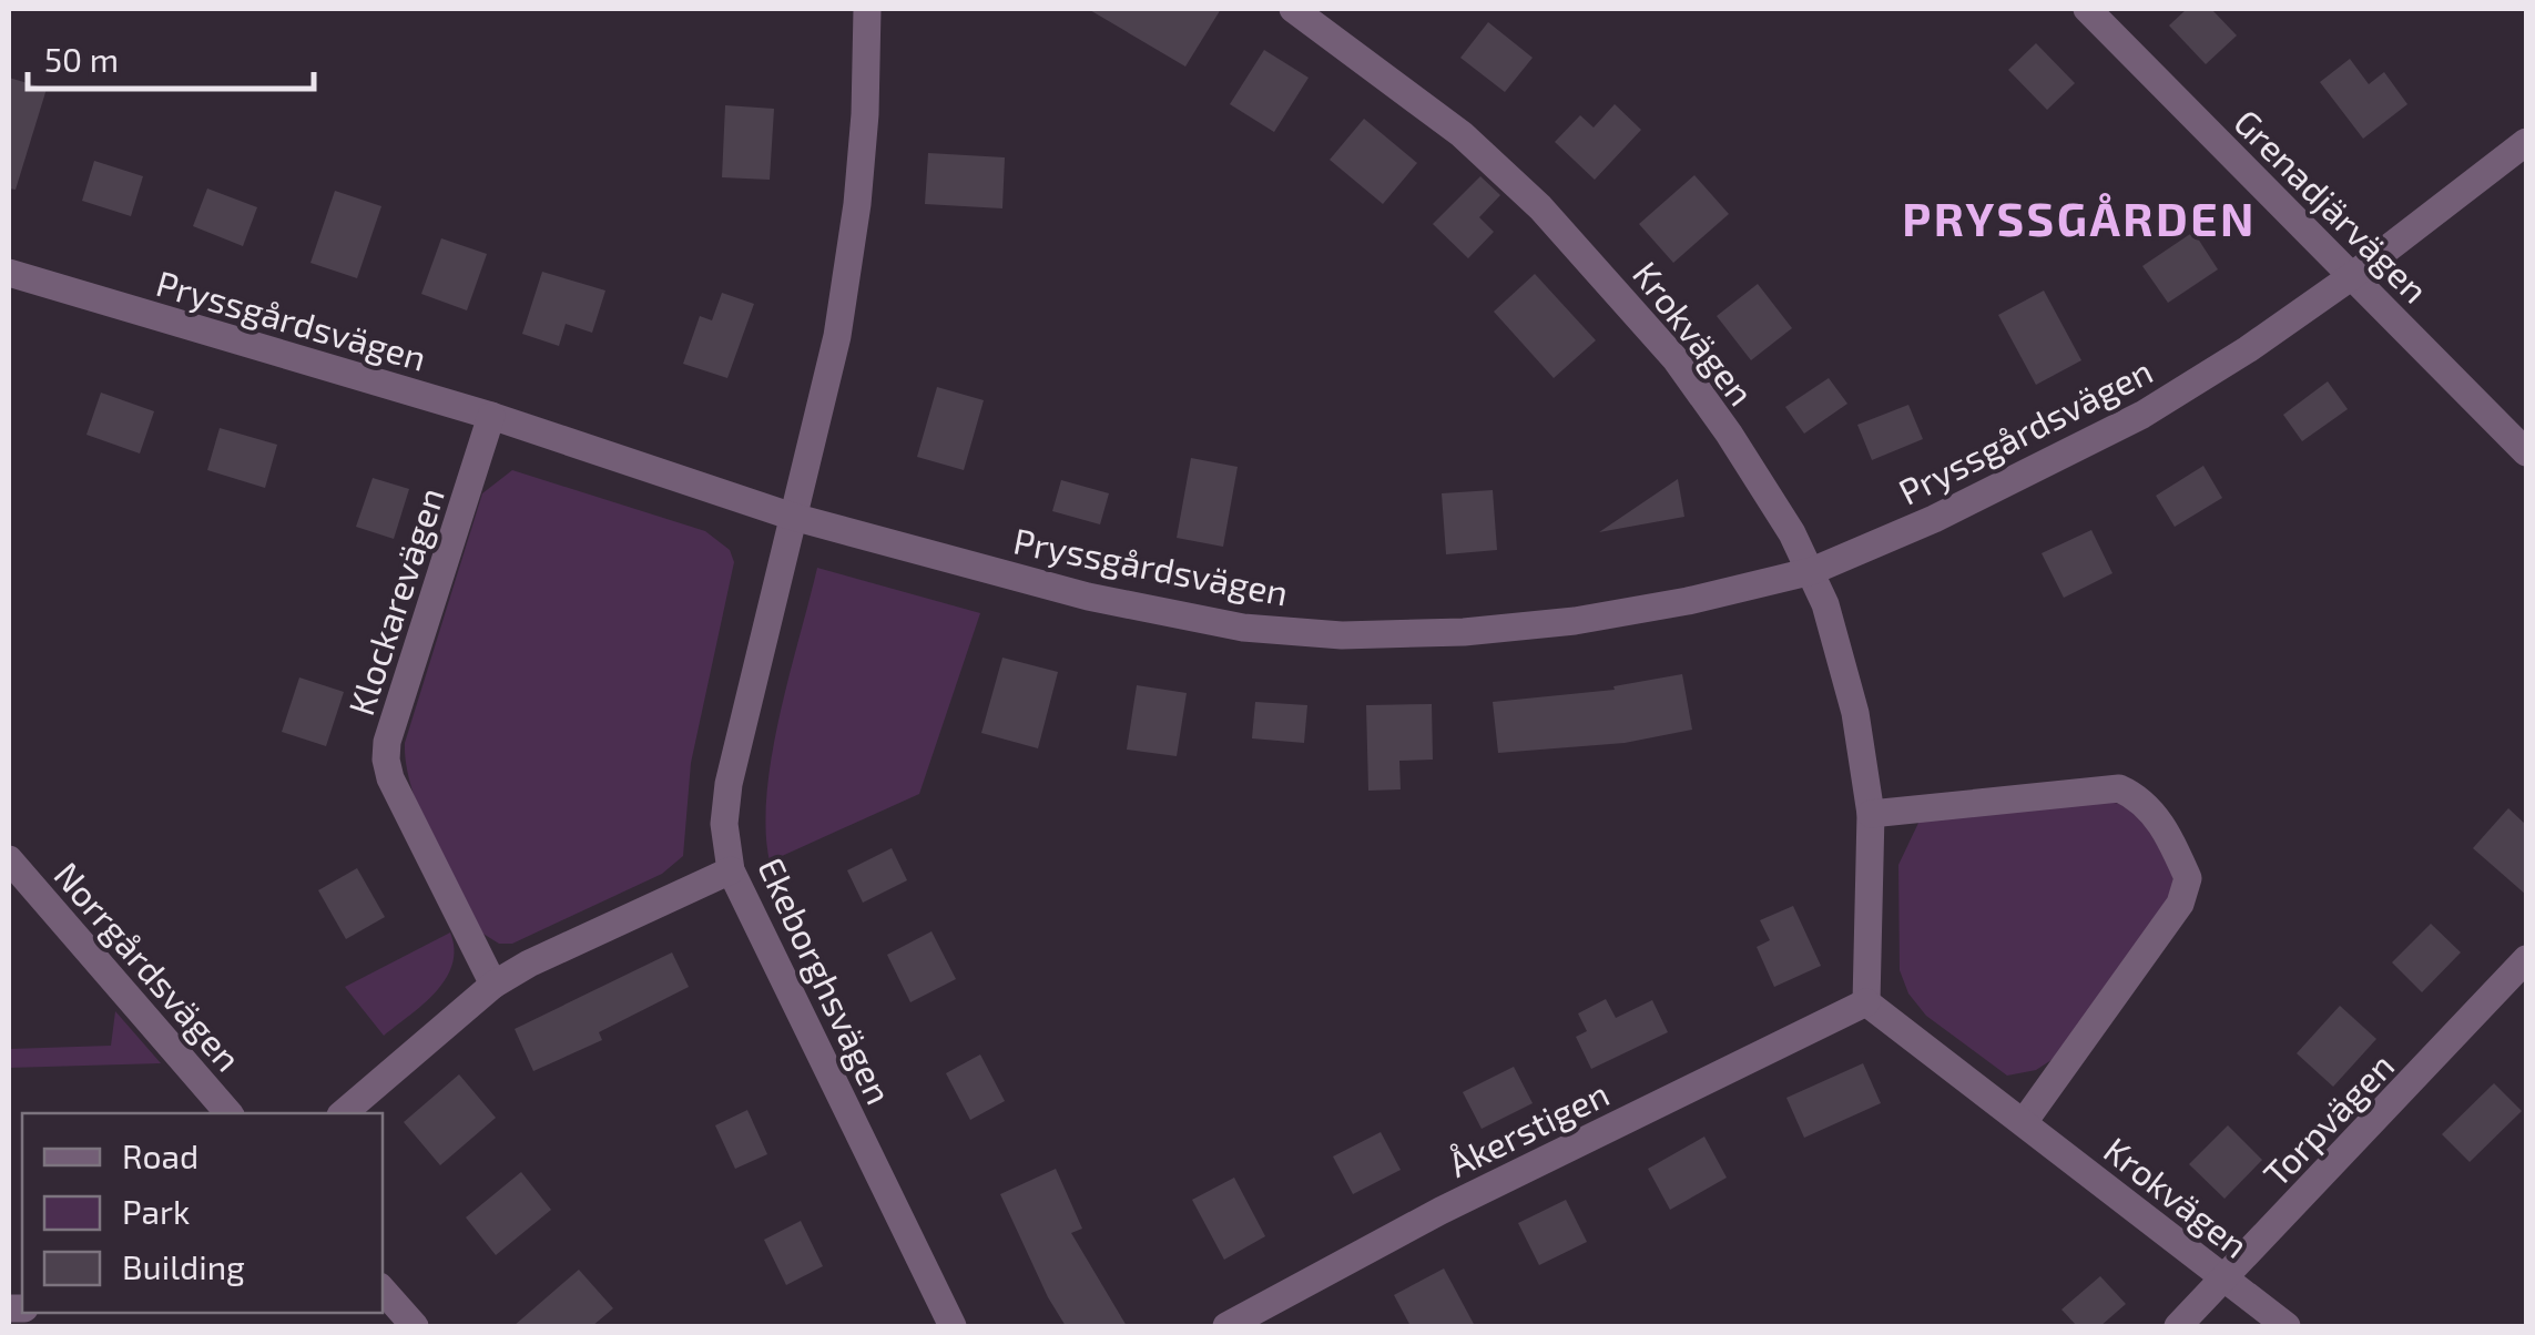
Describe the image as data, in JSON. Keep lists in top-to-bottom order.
{
  "streets": {
    "street": [
      "Grenadjärvägen",
      "Pryssgårdsvägen",
      "Krokvägen",
      "Klockarevägen",
      "Norrgårdsvägen",
      "Ekeborghsvägen",
      "Torpvägen",
      "Åkerstigen"
    ]
  },
  "crossings": [
    ["Grenadjärvägen", "Pryssgårdsvägen"],
    ["Pryssgårdsvägen", "Krokvägen"],
    ["Pryssgårdsvägen", "Klockarevägen"],
    ["Pryssgårdsvägen", "Ekeborghsvägen"],
    ["Krokvägen", "Torpvägen"],
    ["Krokvägen", "Åkerstigen"]
  ],
  "districts": ["PRYSSGÅRDEN"],
  "legend": ["Road", "Park", "Building"],
  "scale_bar": "50 m"
}
